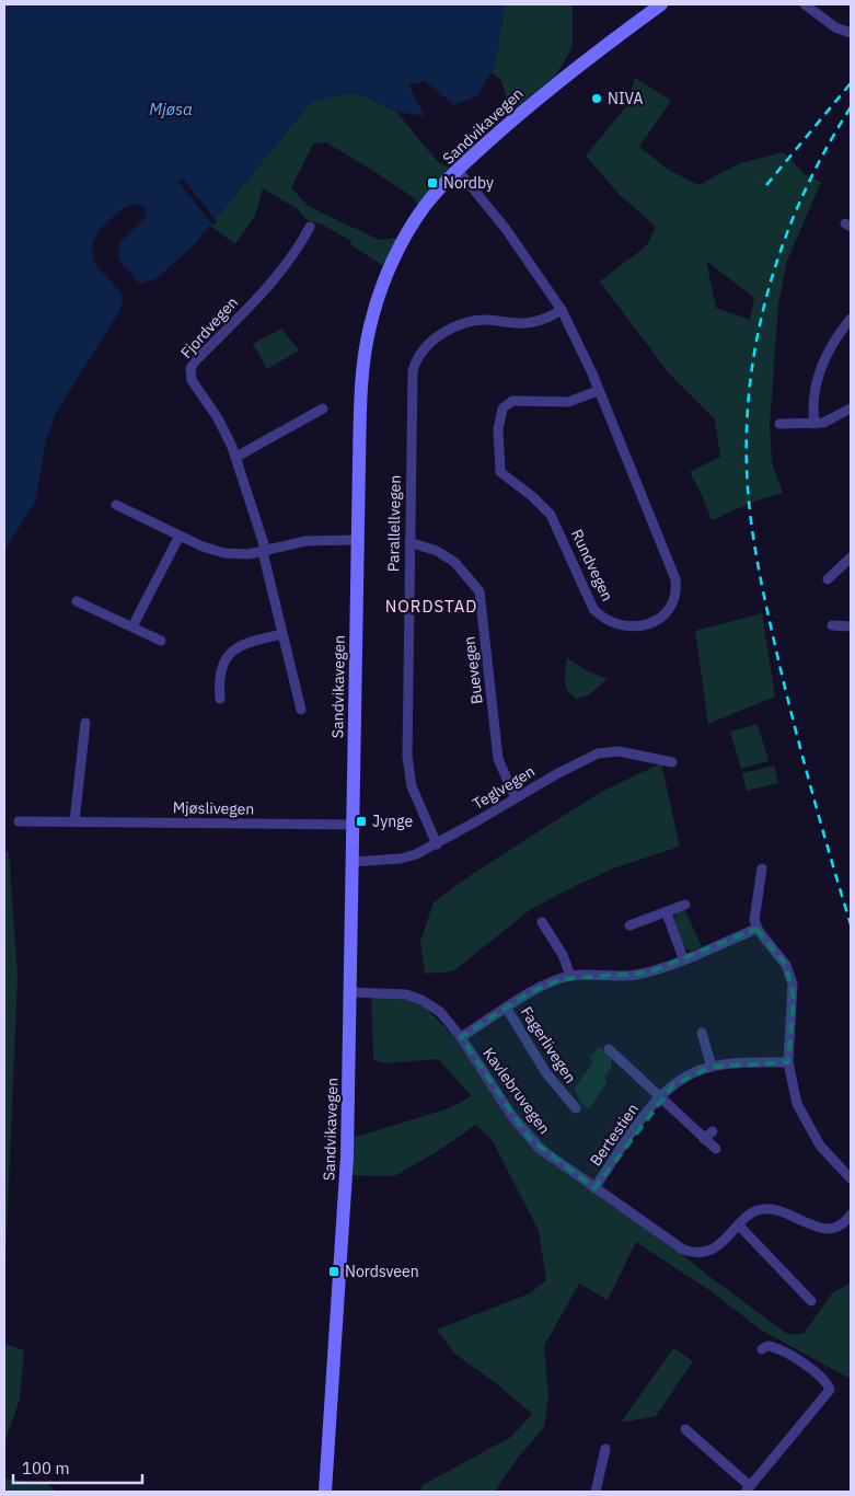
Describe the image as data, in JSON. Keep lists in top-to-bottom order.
{
  "streets": {
    "main road": ["Sandvikavegen"],
    "street": [
      "Fjordvegen",
      "Parallellvegen",
      "Rundvegen",
      "Buevegen",
      "Teglvegen",
      "Mjøslivegen",
      "Fagerlivegen",
      "Kavlebruvegen",
      "Bertestien"
    ]
  },
  "crossings": [
    ["Sandvikavegen", "Rundvegen"],
    ["Sandvikavegen", "Teglvegen"],
    ["Sandvikavegen", "Mjøslivegen"],
    ["Sandvikavegen", "Kavlebruvegen"],
    ["Parallellvegen", "Rundvegen"],
    ["Parallellvegen", "Buevegen"],
    ["Parallellvegen", "Teglvegen"],
    ["Buevegen", "Teglvegen"],
    ["Fagerlivegen", "Kavlebruvegen"],
    ["Kavlebruvegen", "Bertestien"]
  ],
  "districts": ["NORDSTAD"],
  "water": ["Mjøsa"],
  "places": {
    "other": ["NIVA"],
    "transit": ["Nordby", "Jynge", "Nordsveen"]
  },
  "scale_bar": "100 m"
}
